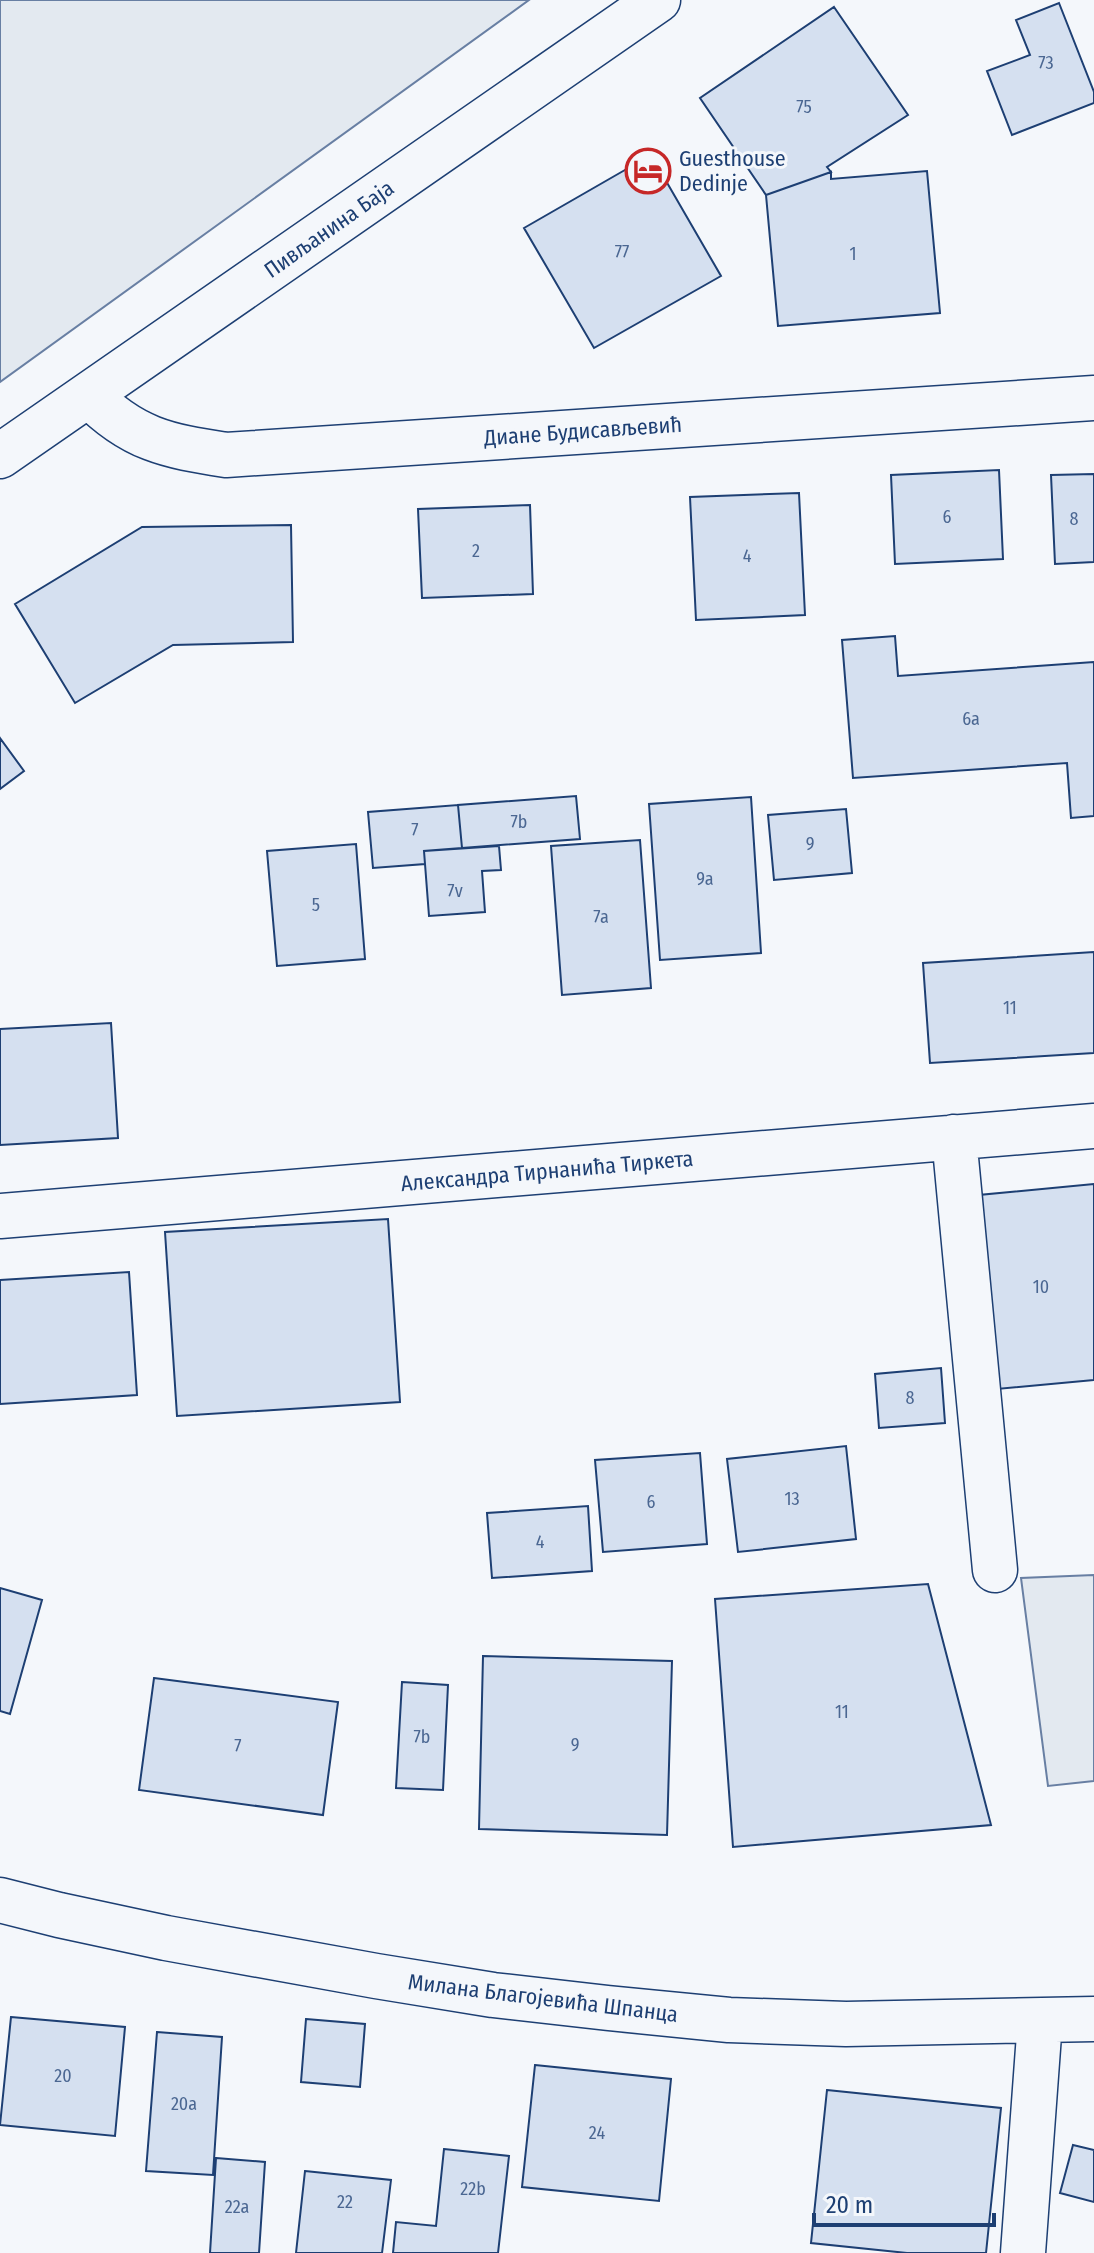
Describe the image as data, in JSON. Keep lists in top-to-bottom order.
{
  "streets": {
    "street": [
      "Пивљанина Баја",
      "Диане Будисављевић",
      "Александра Тирнанића Тиркета",
      "Милана Благојевића Шпанца"
    ]
  },
  "crossings": [
    ["Пивљанина Баја", "Диане Будисављевић"]
  ],
  "places": {
    "hotel": ["Guesthouse Dedinje"]
  },
  "house_numbers": [
    "73",
    "75",
    "77",
    "1",
    "6",
    "8",
    "2",
    "4",
    "6a",
    "7b",
    "7",
    "9",
    "9a",
    "7v",
    "5",
    "7a",
    "11",
    "10",
    "8",
    "13",
    "6",
    "4",
    "11",
    "7b",
    "9",
    "7",
    "20",
    "20a",
    "24",
    "22b",
    "22",
    "22a"
  ],
  "scale_bar": "20 m"
}
